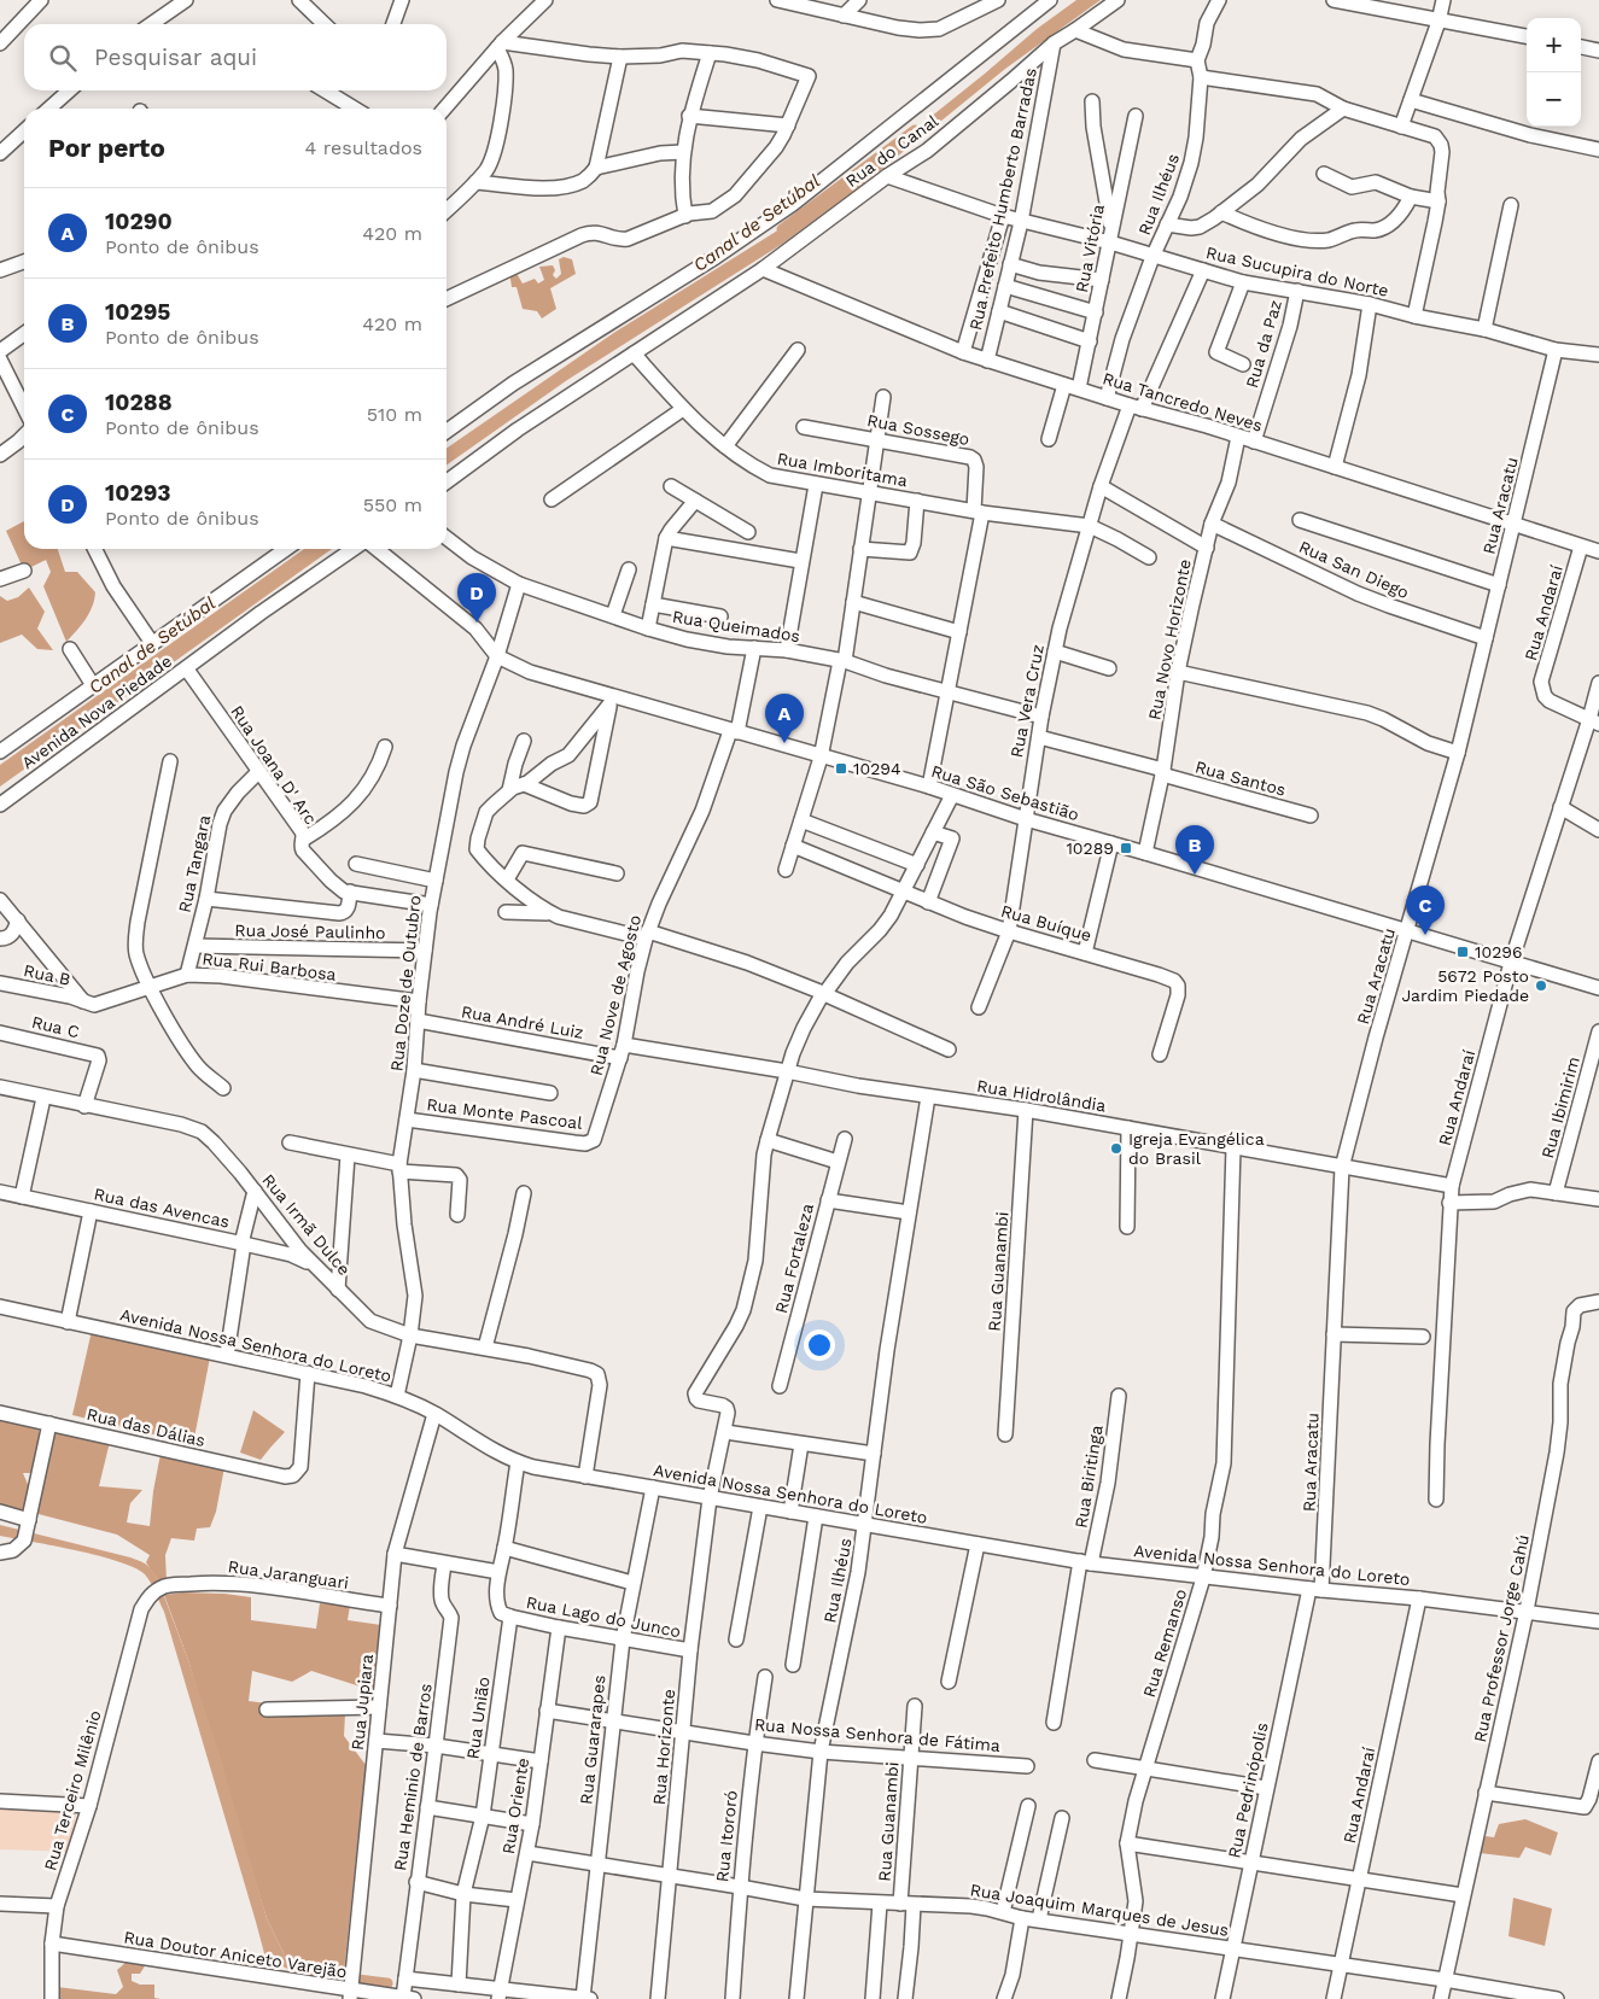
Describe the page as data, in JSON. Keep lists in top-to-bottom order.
{
  "streets": {
    "street": [
      "Rua do Canal",
      "Rua Ilhéus",
      "Rua Prefeito Humberto Barradas",
      "Rua Vitória",
      "Rua Sucupira do Norte",
      "Rua da Paz",
      "Rua Tancredo Neves",
      "Rua Sossego",
      "Rua Imboritama",
      "Rua Aracatu",
      "Rua San Diego",
      "Rua Andaraí",
      "Rua Queimados",
      "Rua Novo Horizonte",
      "Rua Vera Cruz",
      "Avenida Nova Piedade",
      "Rua Joana D' Arc",
      "Rua Santos",
      "Rua São Sebastião",
      "Rua Tangara",
      "Rua Buíque",
      "Rua José Paulinho",
      "Rua Rui Barbosa",
      "Rua B",
      "Rua Doze de Outubro",
      "Rua Nove de Agosto",
      "Rua André Luiz",
      "Rua C",
      "Rua Hidrolândia",
      "Rua Ibimirim",
      "Rua Monte Pascoal",
      "Rua das Avencas",
      "Rua Irmã Dulce",
      "Rua Fortaleza",
      "Rua Guanambi",
      "Avenida Nossa Senhora do Loreto",
      "Rua das Dálias",
      "Rua Biritinga",
      "Rua Jaranguari",
      "Rua Lago do Junco",
      "Rua Professor Jorge Cahú",
      "Rua Remanso",
      "Rua Jupiara",
      "Rua União",
      "Rua Nossa Senhora de Fátima",
      "Rua Guararapes",
      "Rua Horizonte",
      "Rua Heminio de Barros",
      "Rua Terceiro Milênio",
      "Rua Pedrinópolis",
      "Rua Oriente",
      "Rua Itororó",
      "Rua Joaquim Marques de Jesus",
      "Rua Doutor Aniceto Varejão"
    ]
  },
  "crossings": [
    ["Rua do Canal", "Rua Prefeito Humberto Barradas"],
    ["Rua do Canal", "Rua Sucupira do Norte"],
    ["Rua do Canal", "Rua Tancredo Neves"],
    ["Rua do Canal", "Rua Imboritama"],
    ["Rua Ilhéus", "Rua Sucupira do Norte"],
    ["Rua Ilhéus", "Rua Tancredo Neves"],
    ["Rua Ilhéus", "Rua Hidrolândia"],
    ["Rua Ilhéus", "Avenida Nossa Senhora do Loreto"],
    ["Rua Ilhéus", "Rua Nossa Senhora de Fátima"],
    ["Rua Ilhéus", "Rua Joaquim Marques de Jesus"],
    ["Rua Prefeito Humberto Barradas", "Rua Sucupira do Norte"],
    ["Rua Prefeito Humberto Barradas", "Rua Tancredo Neves"],
    ["Rua Vitória", "Rua Sucupira do Norte"],
    ["Rua Vitória", "Rua Tancredo Neves"],
    ["Rua Sucupira do Norte", "Rua da Paz"],
    ["Rua Sucupira do Norte", "Rua Aracatu"],
    ["Rua Sucupira do Norte", "Rua Vera Cruz"],
    ["Rua da Paz", "Rua Tancredo Neves"],
    ["Rua Tancredo Neves", "Rua Aracatu"],
    ["Rua Tancredo Neves", "Rua Andaraí"],
    ["Rua Tancredo Neves", "Rua Novo Horizonte"],
    ["Rua Tancredo Neves", "Rua Vera Cruz"],
    ["Rua Sossego", "Rua Imboritama"],
    ["Rua Imboritama", "Rua Vera Cruz"],
    ["Rua Aracatu", "Rua San Diego"],
    ["Rua Aracatu", "Rua São Sebastião"],
    ["Rua Aracatu", "Rua Hidrolândia"],
    ["Rua Aracatu", "Avenida Nossa Senhora do Loreto"],
    ["Rua Aracatu", "Rua Pedrinópolis"],
    ["Rua San Diego", "Rua Novo Horizonte"],
    ["Rua Andaraí", "Rua São Sebastião"],
    ["Rua Andaraí", "Rua Hidrolândia"],
    ["Rua Andaraí", "Avenida Nossa Senhora do Loreto"],
    ["Rua Andaraí", "Rua Joaquim Marques de Jesus"],
    ["Rua Queimados", "Rua Vera Cruz"],
    ["Rua Queimados", "Rua Doze de Outubro"],
    ["Rua Queimados", "Rua Nove de Agosto"],
    ["Rua Novo Horizonte", "Rua Santos"],
    ["Rua Novo Horizonte", "Rua São Sebastião"],
    ["Rua Vera Cruz", "Rua Santos"],
    ["Rua Vera Cruz", "Rua São Sebastião"],
    ["Rua Vera Cruz", "Rua Buíque"],
    ["Avenida Nova Piedade", "Rua Joana D' Arc"],
    ["Rua Joana D' Arc", "Rua Tangara"],
    ["Rua Joana D' Arc", "Rua Doze de Outubro"],
    ["Rua São Sebastião", "Rua Doze de Outubro"],
    ["Rua São Sebastião", "Rua Nove de Agosto"],
    ["Rua Tangara", "Rua José Paulinho"],
    ["Rua Tangara", "Rua Rui Barbosa"],
    ["Rua José Paulinho", "Rua Doze de Outubro"],
    ["Rua Rui Barbosa", "Rua B"],
    ["Rua Rui Barbosa", "Rua Doze de Outubro"],
    ["Rua Doze de Outubro", "Rua André Luiz"],
    ["Rua Doze de Outubro", "Rua Monte Pascoal"],
    ["Rua Doze de Outubro", "Rua Irmã Dulce"],
    ["Rua Doze de Outubro", "Avenida Nossa Senhora do Loreto"],
    ["Rua Nove de Agosto", "Rua André Luiz"],
    ["Rua Nove de Agosto", "Rua Hidrolândia"],
    ["Rua Nove de Agosto", "Rua Monte Pascoal"],
    ["Rua André Luiz", "Rua Hidrolândia"],
    ["Rua C", "Rua Irmã Dulce"],
    ["Rua Hidrolândia", "Rua Guanambi"],
    ["Rua Hidrolândia", "Rua Remanso"],
    ["Rua das Avencas", "Rua Irmã Dulce"],
    ["Rua Irmã Dulce", "Avenida Nossa Senhora do Loreto"],
    ["Rua Guanambi", "Rua Nossa Senhora de Fátima"],
    ["Rua Guanambi", "Rua Joaquim Marques de Jesus"],
    ["Avenida Nossa Senhora do Loreto", "Rua das Dálias"],
    ["Avenida Nossa Senhora do Loreto", "Rua Biritinga"],
    ["Avenida Nossa Senhora do Loreto", "Rua Professor Jorge Cahú"],
    ["Avenida Nossa Senhora do Loreto", "Rua Remanso"],
    ["Avenida Nossa Senhora do Loreto", "Rua Jupiara"],
    ["Avenida Nossa Senhora do Loreto", "Rua Guararapes"],
    ["Avenida Nossa Senhora do Loreto", "Rua Horizonte"],
    ["Avenida Nossa Senhora do Loreto", "Rua Pedrinópolis"],
    ["Rua Jaranguari", "Rua Jupiara"],
    ["Rua Jaranguari", "Rua Terceiro Milênio"],
    ["Rua Lago do Junco", "Rua União"],
    ["Rua Lago do Junco", "Rua Guararapes"],
    ["Rua Lago do Junco", "Rua Horizonte"],
    ["Rua Lago do Junco", "Rua Oriente"],
    ["Rua Professor Jorge Cahú", "Rua Joaquim Marques de Jesus"],
    ["Rua Remanso", "Rua Joaquim Marques de Jesus"],
    ["Rua Jupiara", "Rua Doutor Aniceto Varejão"],
    ["Rua União", "Rua Doutor Aniceto Varejão"],
    ["Rua Nossa Senhora de Fátima", "Rua Guararapes"],
    ["Rua Nossa Senhora de Fátima", "Rua Horizonte"],
    ["Rua Nossa Senhora de Fátima", "Rua Oriente"],
    ["Rua Nossa Senhora de Fátima", "Rua Itororó"],
    ["Rua Guararapes", "Rua Joaquim Marques de Jesus"],
    ["Rua Guararapes", "Rua Doutor Aniceto Varejão"],
    ["Rua Horizonte", "Rua Joaquim Marques de Jesus"],
    ["Rua Heminio de Barros", "Rua Doutor Aniceto Varejão"],
    ["Rua Terceiro Milênio", "Rua Doutor Aniceto Varejão"],
    ["Rua Pedrinópolis", "Rua Joaquim Marques de Jesus"],
    ["Rua Oriente", "Rua Joaquim Marques de Jesus"],
    ["Rua Oriente", "Rua Doutor Aniceto Varejão"],
    ["Rua Itororó", "Rua Joaquim Marques de Jesus"]
  ],
  "water": ["Canal de Setúbal"],
  "places": {
    "transit": ["10294", "10289", "10296"],
    "other": ["5672 Posto Jardim Piedade", "Igreja Evangélica do Brasil"]
  },
  "page": {
    "map_buttons": ["+", "−"],
    "search": "Pesquisar aqui",
    "heading": ["Por perto", "4 resultados"],
    "list": [
      {
        "mark": "A",
        "name": "10290",
        "note": "Ponto de ônibus",
        "value": "420 m"
      },
      {
        "mark": "B",
        "name": "10295",
        "note": "Ponto de ônibus",
        "value": "420 m"
      },
      {
        "mark": "C",
        "name": "10288",
        "note": "Ponto de ônibus",
        "value": "510 m"
      },
      {
        "mark": "D",
        "name": "10293",
        "note": "Ponto de ônibus",
        "value": "550 m"
      }
    ],
    "pins": [
      "D",
      "A",
      "B",
      "C"
    ]
  }
}
